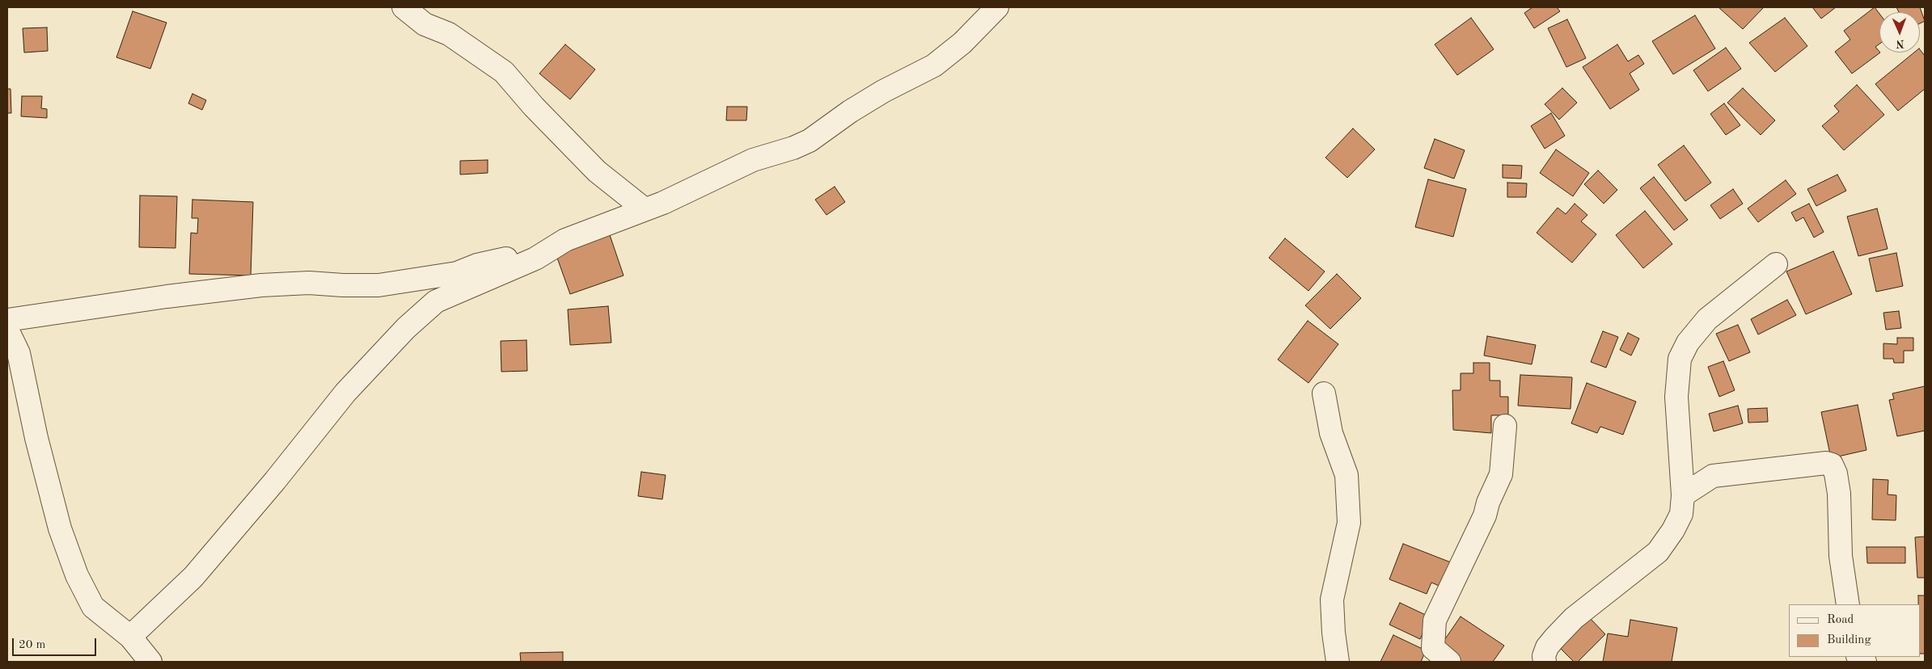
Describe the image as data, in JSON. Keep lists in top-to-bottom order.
{
  "legend": ["Road", "Building"],
  "scale_bar": "20 m",
  "north": "bottom"
}
